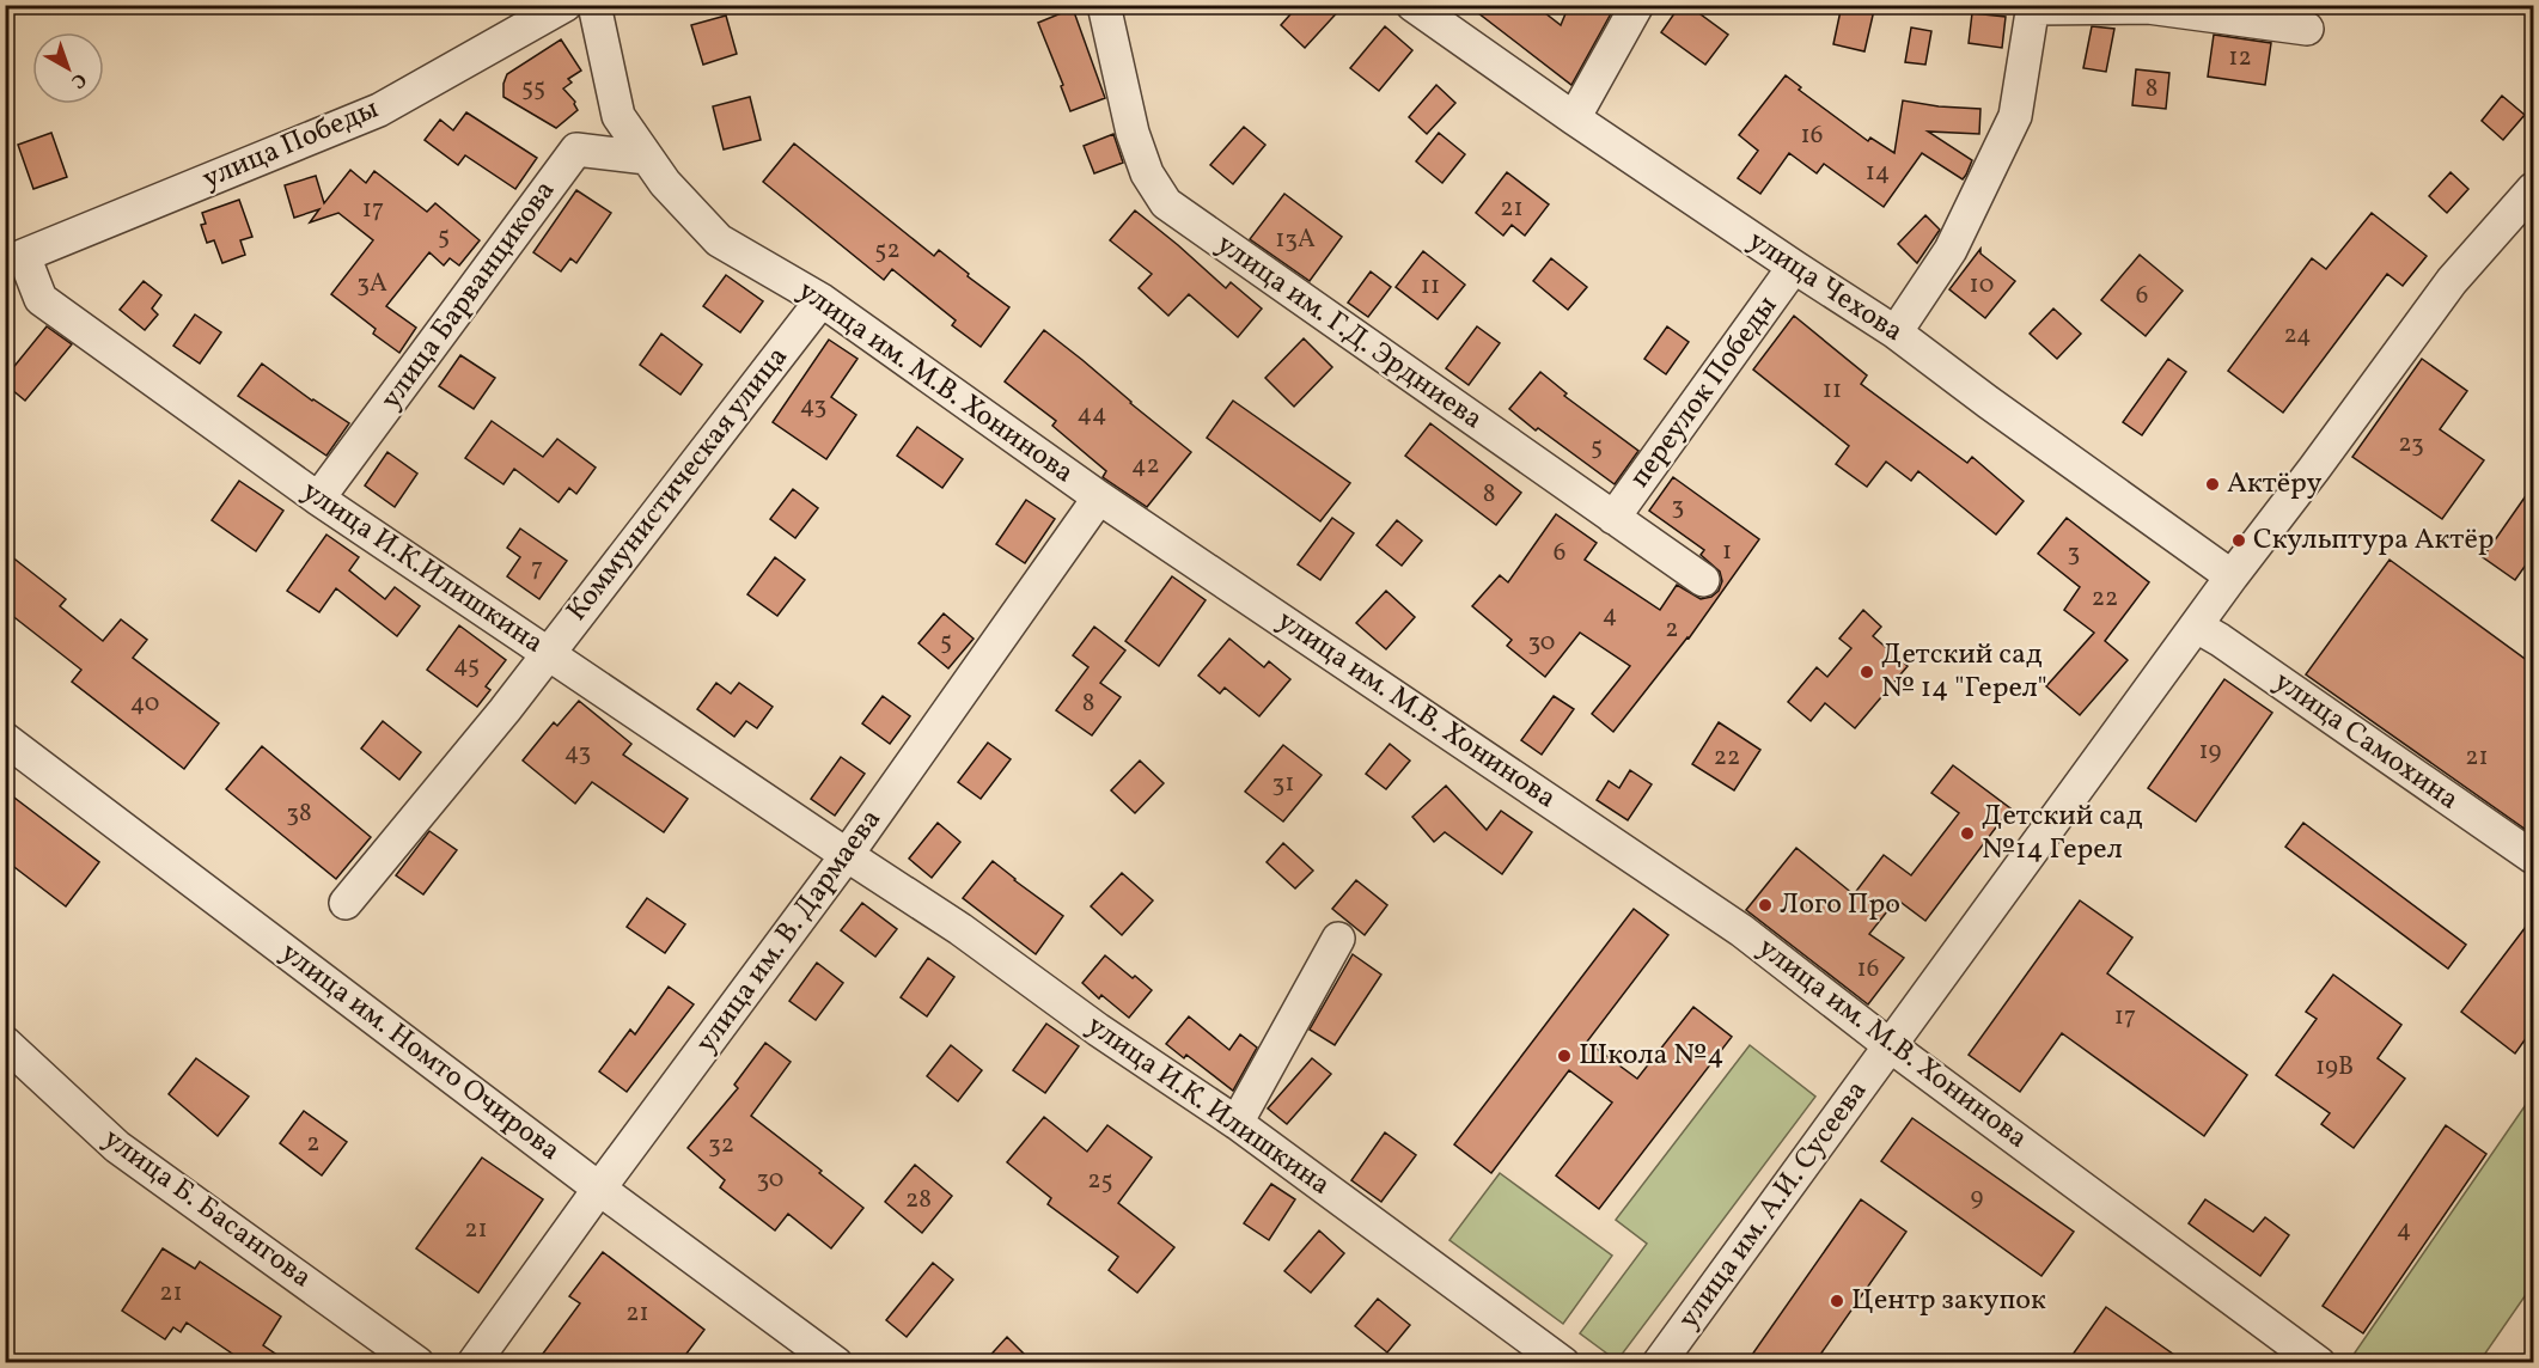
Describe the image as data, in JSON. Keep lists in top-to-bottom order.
{
  "streets": {
    "street": [
      "улица Победы",
      "улица Чехова",
      "улица Барванцикова",
      "улица им. Г.Д. Эрдниева",
      "улица им. М.В. Хонинова",
      "переулок Победы",
      "Коммунистическая улица",
      "улица И.К.Илишкина",
      "улица Самохина",
      "улица им. В. Дармаева",
      "улица им. Номто Очирова",
      "улица И.К. Илишкина",
      "улица им. А.И. Сусеева",
      "улица Б. Басангова"
    ]
  },
  "crossings": [
    ["улица Победы", "улица И.К.Илишкина"],
    ["улица Чехова", "переулок Победы"],
    ["улица Чехова", "улица им. А.И. Сусеева"],
    ["улица Барванцикова", "улица им. М.В. Хонинова"],
    ["улица Барванцикова", "улица И.К.Илишкина"],
    ["улица им. Г.Д. Эрдниева", "переулок Победы"],
    ["улица им. М.В. Хонинова", "Коммунистическая улица"],
    ["улица им. М.В. Хонинова", "улица им. В. Дармаева"],
    ["улица им. М.В. Хонинова", "улица им. А.И. Сусеева"],
    ["Коммунистическая улица", "улица И.К.Илишкина"],
    ["улица И.К.Илишкина", "улица им. В. Дармаева"],
    ["улица И.К.Илишкина", "улица И.К. Илишкина"],
    ["улица Самохина", "улица им. А.И. Сусеева"],
    ["улица им. В. Дармаева", "улица им. Номто Очирова"],
    ["улица им. В. Дармаева", "улица И.К. Илишкина"]
  ],
  "places": [
    "Актёру",
    "Скульптура Актёр",
    "Детский сад № 14 \"Герел\"",
    "Детский сад №14 Герел",
    "Лого Про",
    "Школа №4",
    "Центр закупок"
  ],
  "house_numbers": [
    "12",
    "55",
    "8",
    "16",
    "14",
    "21",
    "17",
    "5",
    "13А",
    "52",
    "3А",
    "10",
    "11",
    "6",
    "24",
    "11",
    "43",
    "44",
    "23",
    "5",
    "42",
    "8",
    "3",
    "1",
    "6",
    "3",
    "7",
    "22",
    "4",
    "2",
    "5",
    "30",
    "45",
    "40",
    "8",
    "19",
    "43",
    "22",
    "21",
    "31",
    "38",
    "16",
    "17",
    "19В",
    "2",
    "32",
    "30",
    "25",
    "9",
    "28",
    "21",
    "4",
    "21",
    "21"
  ],
  "north": "bottom right"
}
